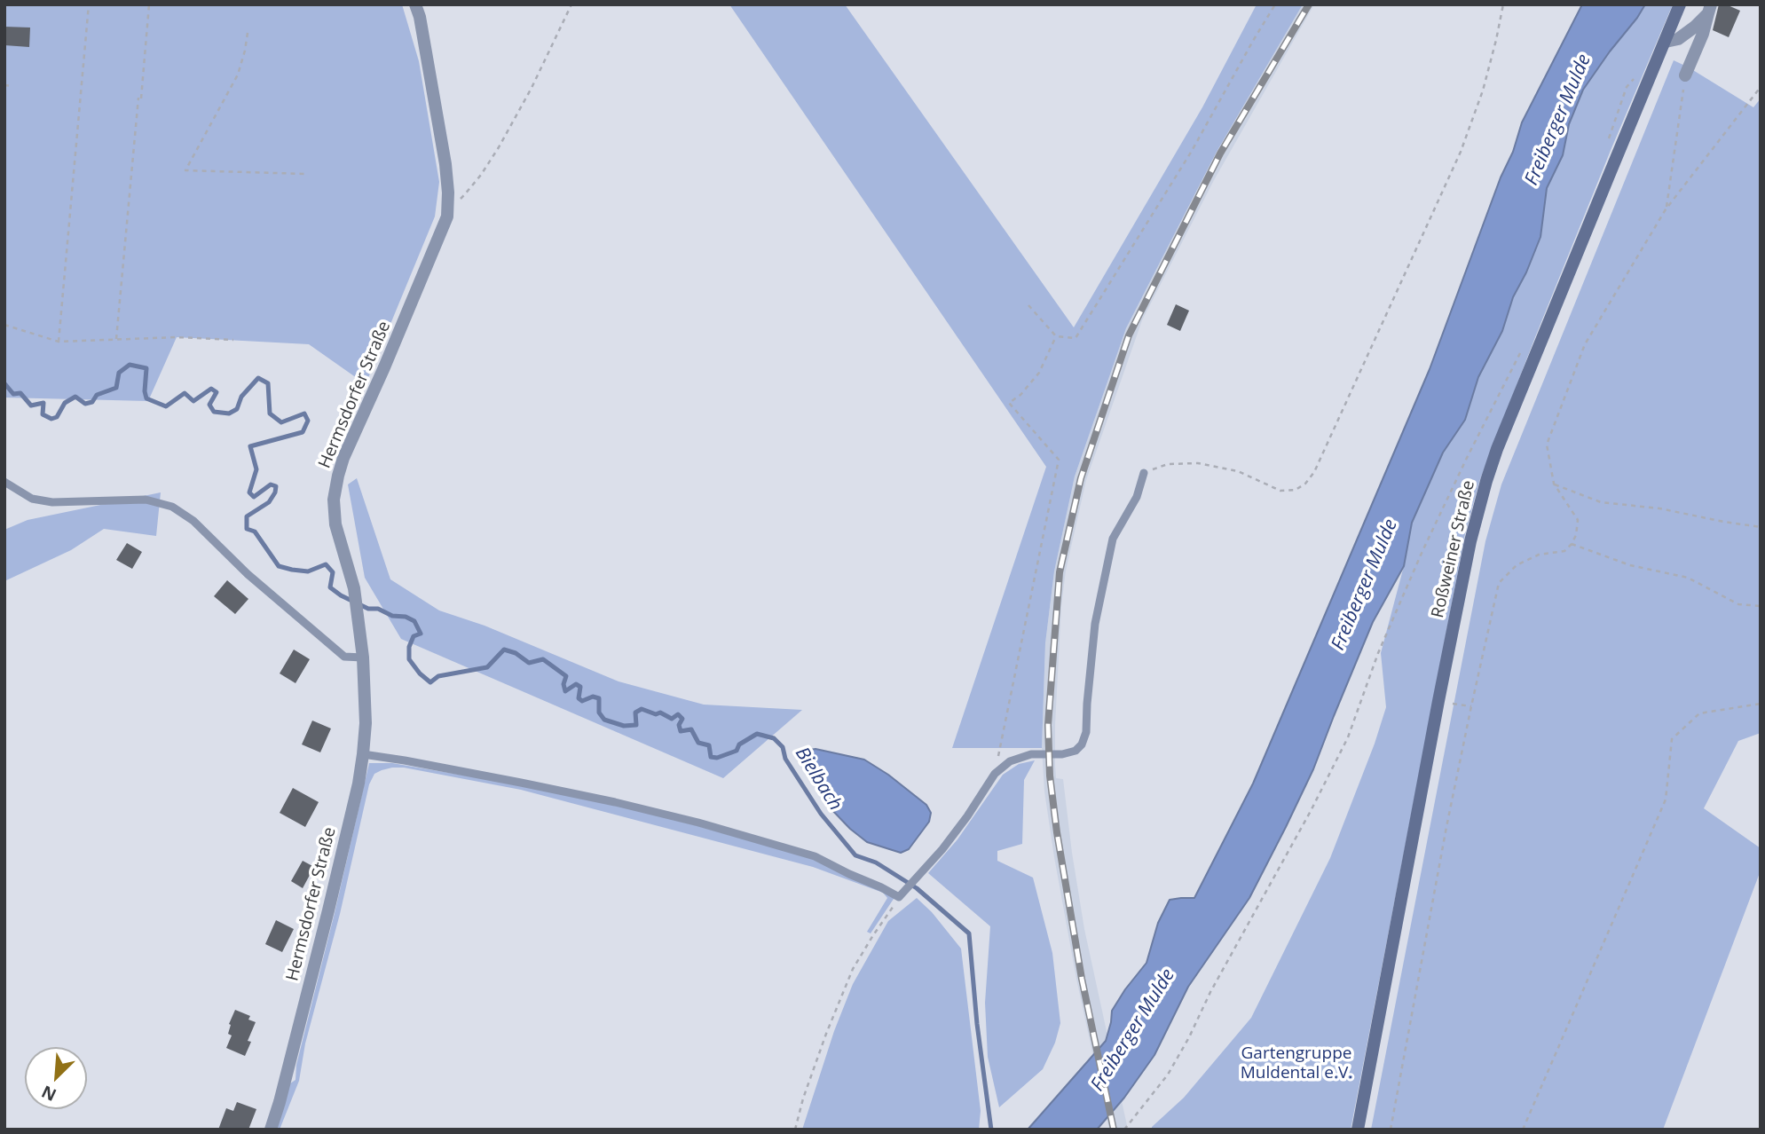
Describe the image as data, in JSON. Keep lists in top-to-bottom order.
{
  "streets": {
    "main road": ["Roßweiner Straße"],
    "street": ["Hermsdorfer Straße"]
  },
  "water": ["Freiberger Mulde", "Bielbach"],
  "parks": ["Gartengruppe Muldental e.V."],
  "north": "bottom left"
}
